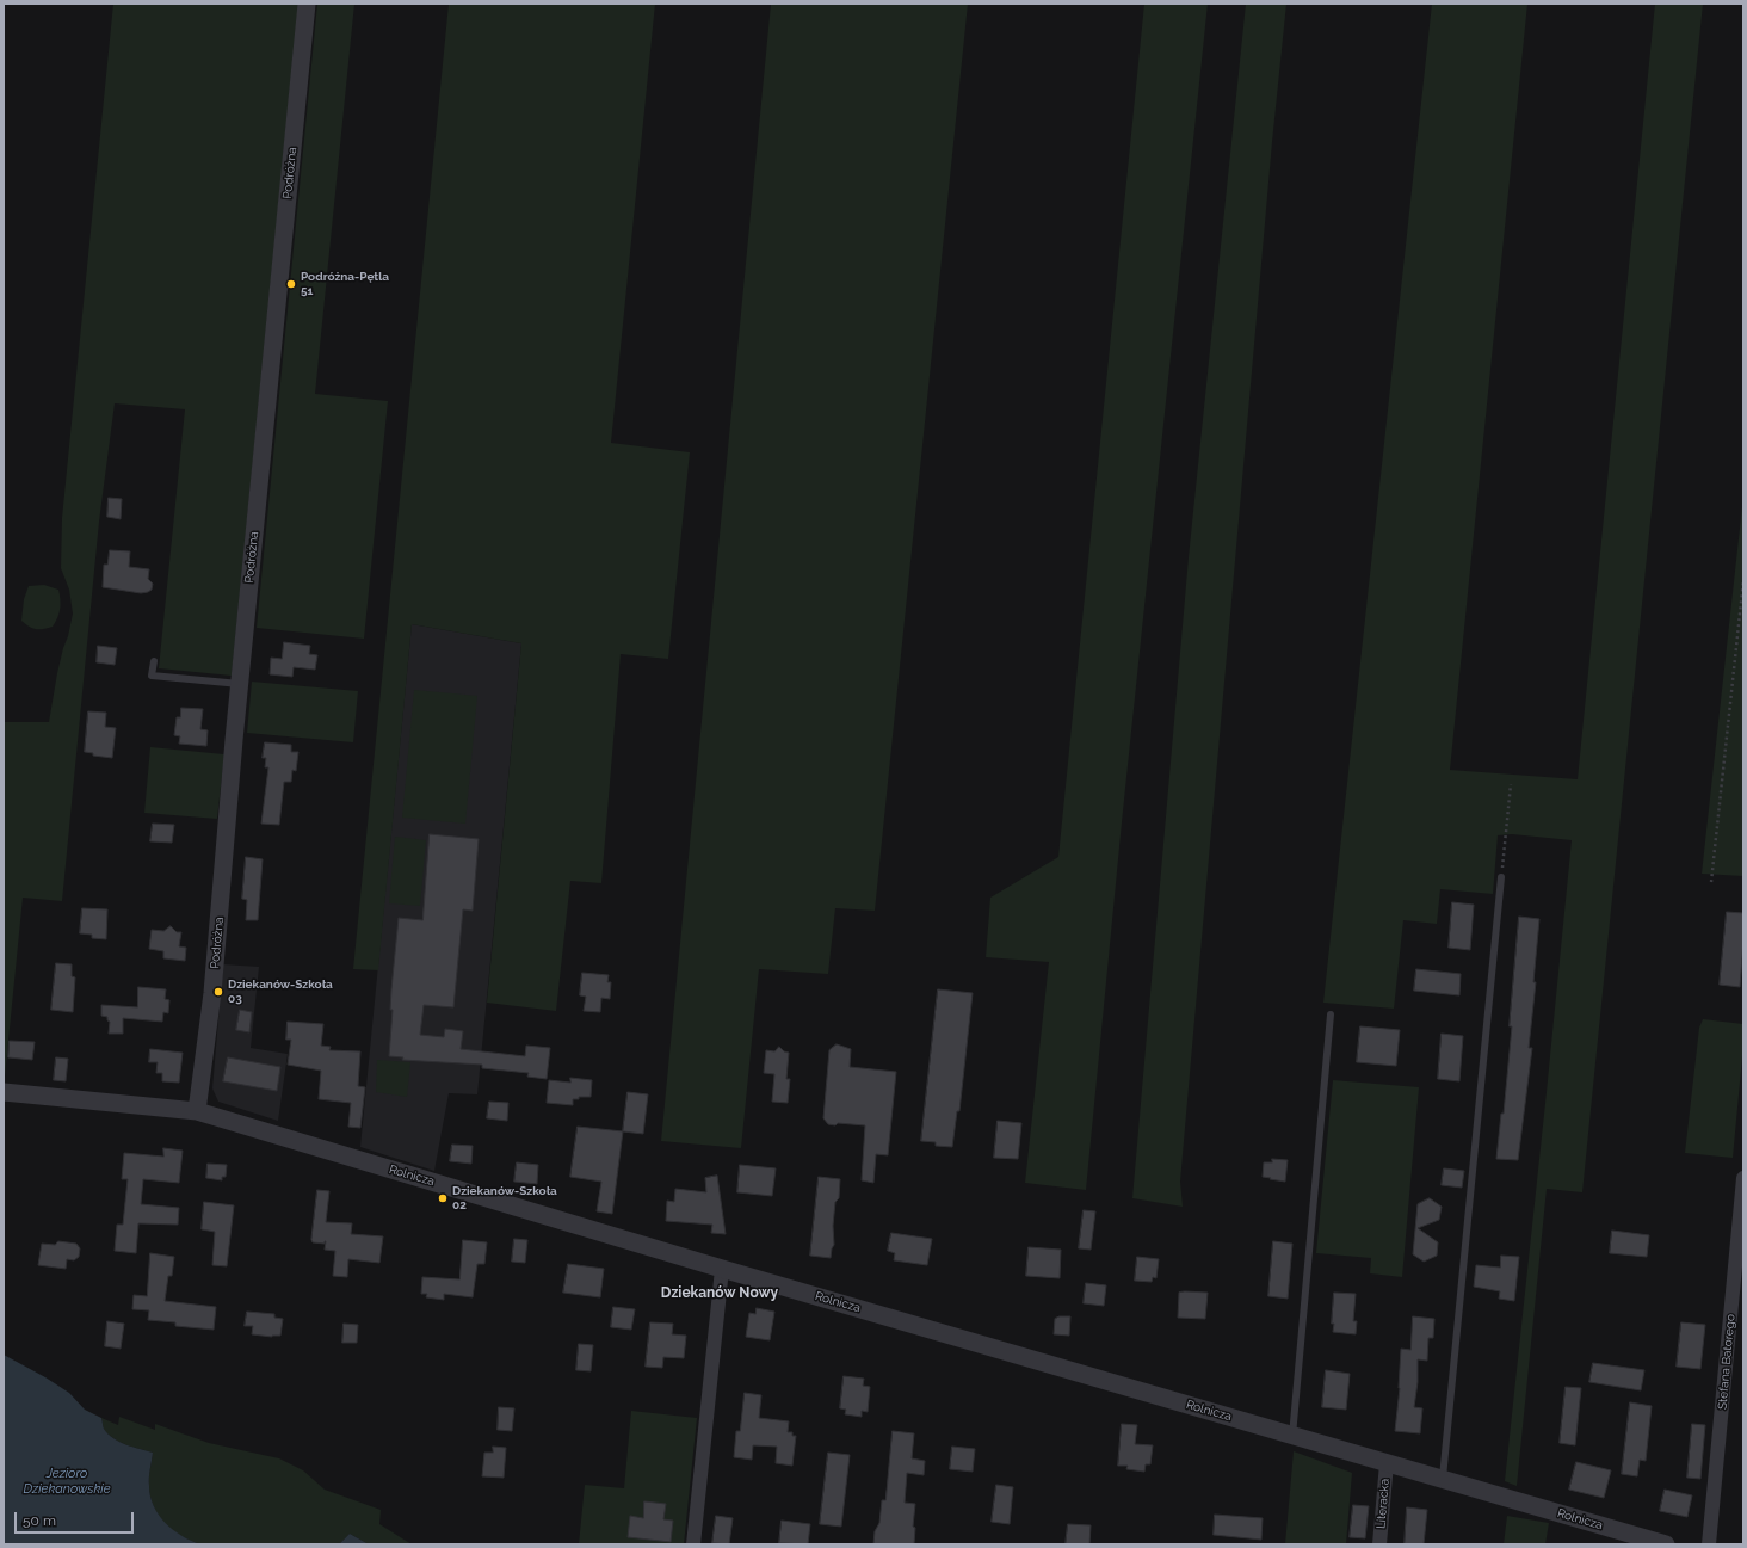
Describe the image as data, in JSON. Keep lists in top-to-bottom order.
{
  "streets": {
    "street": [
      "Podróżna",
      "Rolnicza",
      "Stefana Batorego",
      "Literacka"
    ]
  },
  "crossings": [
    ["Podróżna", "Rolnicza"],
    ["Rolnicza", "Literacka"]
  ],
  "districts": ["Dziekanów Nowy"],
  "water": ["Jezioro Dziekanowskie"],
  "places": ["Podróżna-Pętla 51", "Dziekanów-Szkoła 03", "Dziekanów-Szkoła 02"],
  "scale_bar": "50 m"
}
